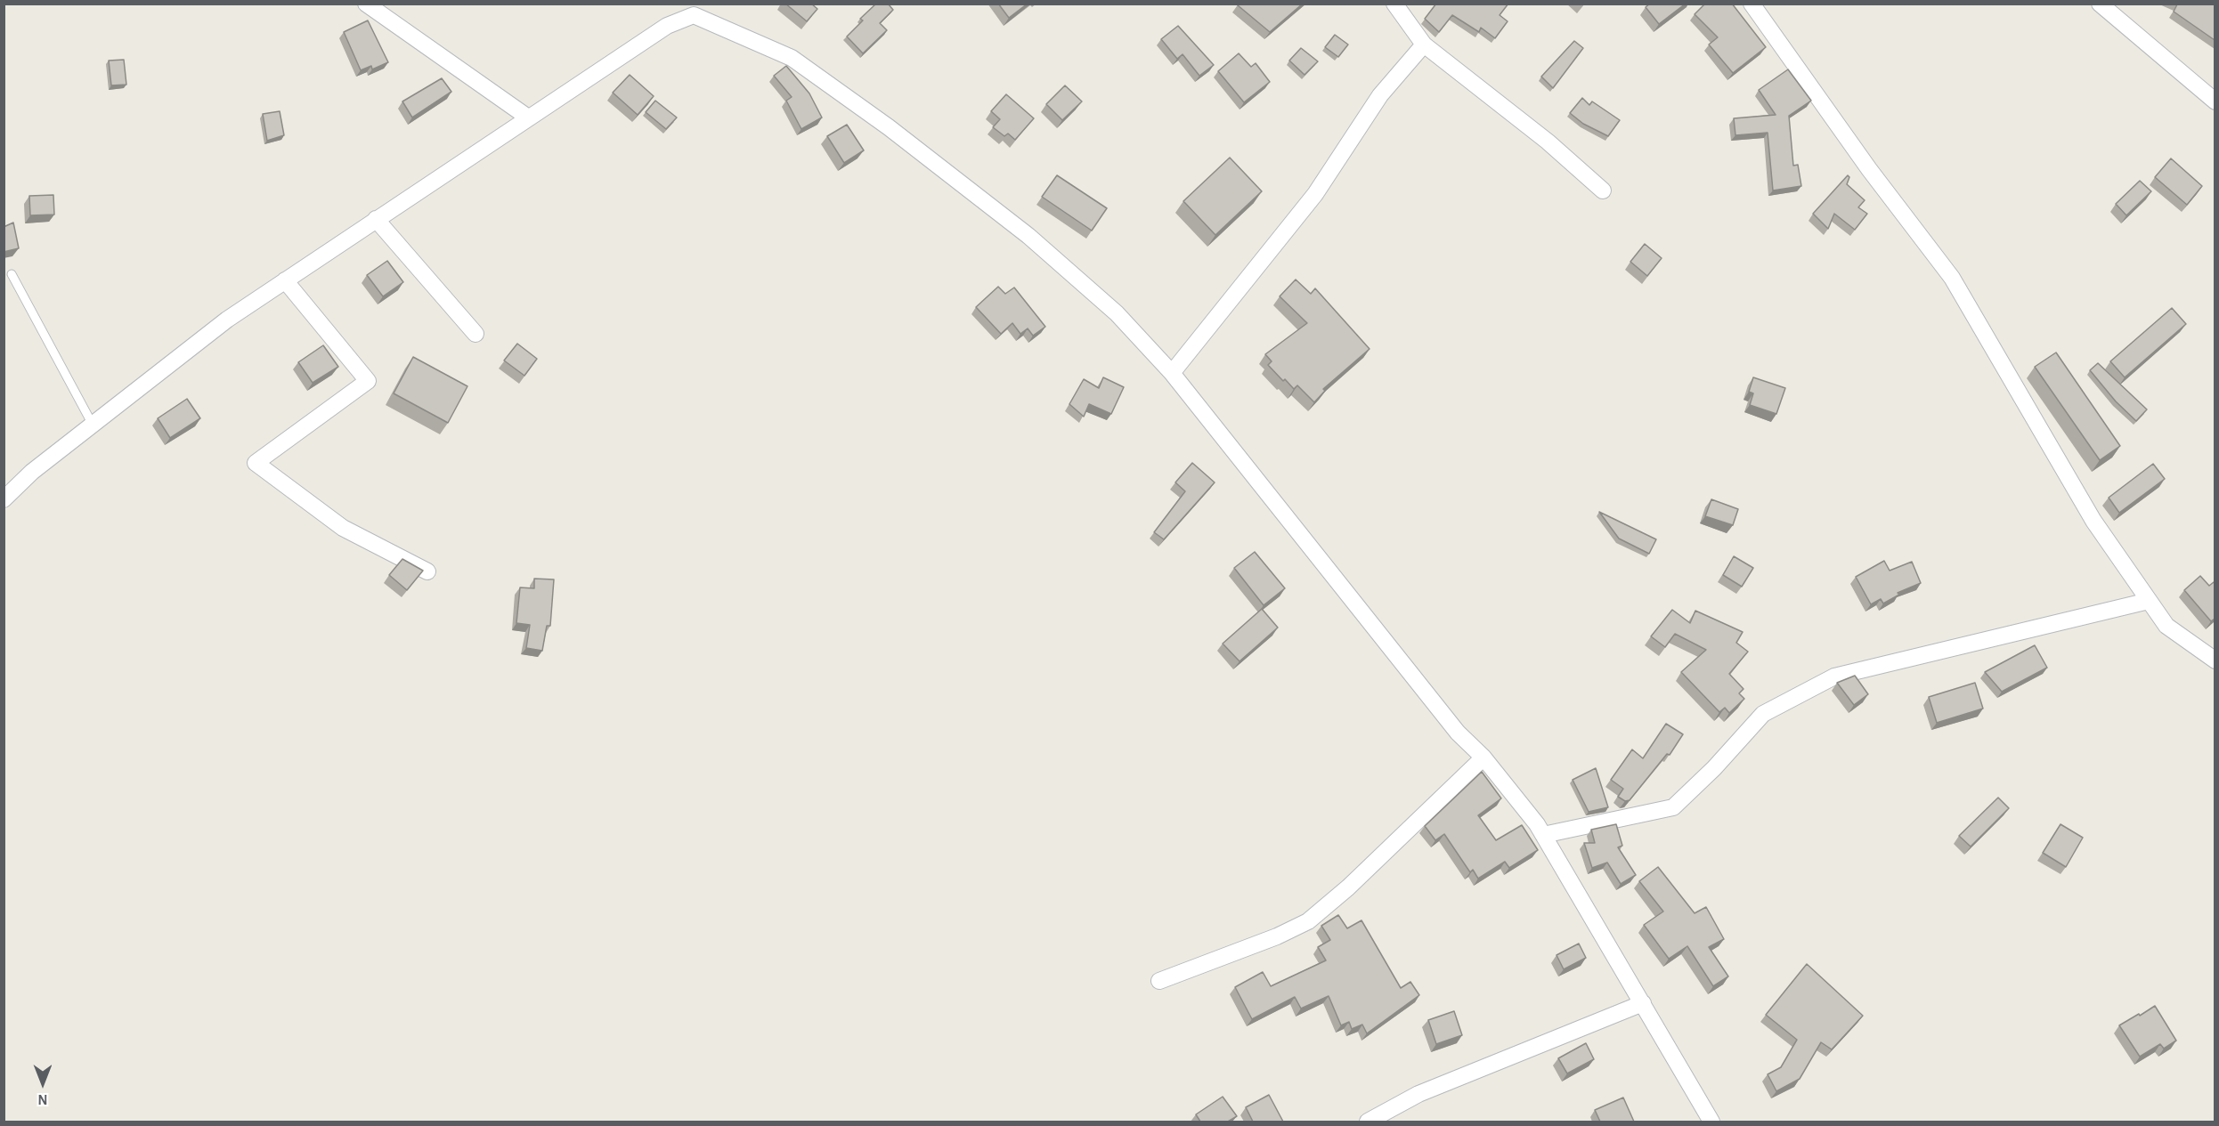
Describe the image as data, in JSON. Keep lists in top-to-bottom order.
{
  "north": "bottom"
}
